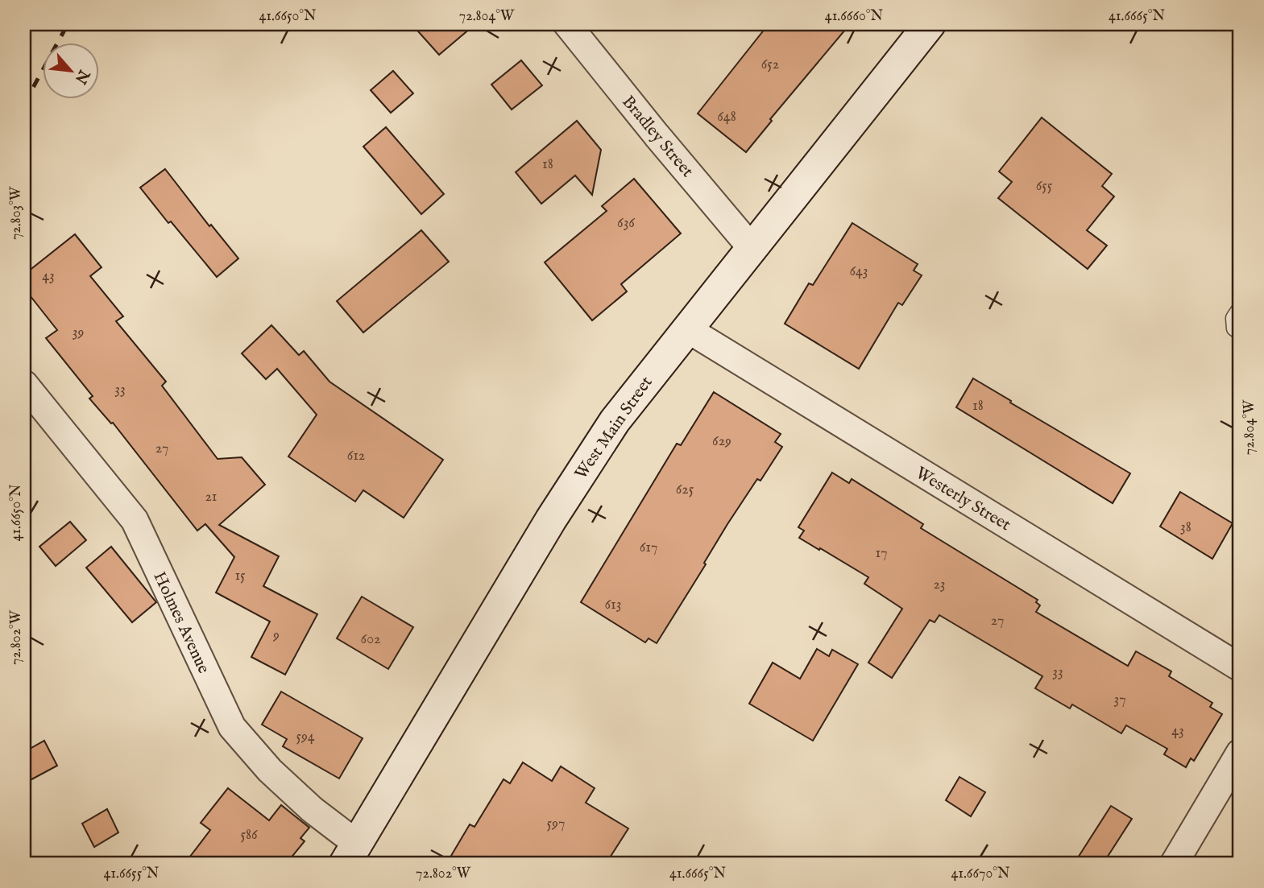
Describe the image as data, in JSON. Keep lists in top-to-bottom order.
{
  "streets": {
    "main road": ["West Main Street"],
    "street": ["Bradley Street", "Westerly Street", "Holmes Avenue"]
  },
  "crossings": [
    ["Bradley Street", "West Main Street"],
    ["West Main Street", "Westerly Street"],
    ["West Main Street", "Holmes Avenue"]
  ],
  "house_numbers": [
    "652",
    "648",
    "18",
    "655",
    "636",
    "643",
    "43",
    "39",
    "33",
    "18",
    "629",
    "27",
    "612",
    "625",
    "21",
    "38",
    "617",
    "17",
    "15",
    "23",
    "613",
    "27",
    "9",
    "602",
    "33",
    "37",
    "43",
    "594",
    "597",
    "586"
  ],
  "north": "bottom right",
  "coordinates": [
    "41.6650°N",
    "72.804°W",
    "41.6660°N",
    "41.6665°N",
    "72.803°W",
    "72.802°W",
    "41.6655°N",
    "41.6670°N"
  ]
}
